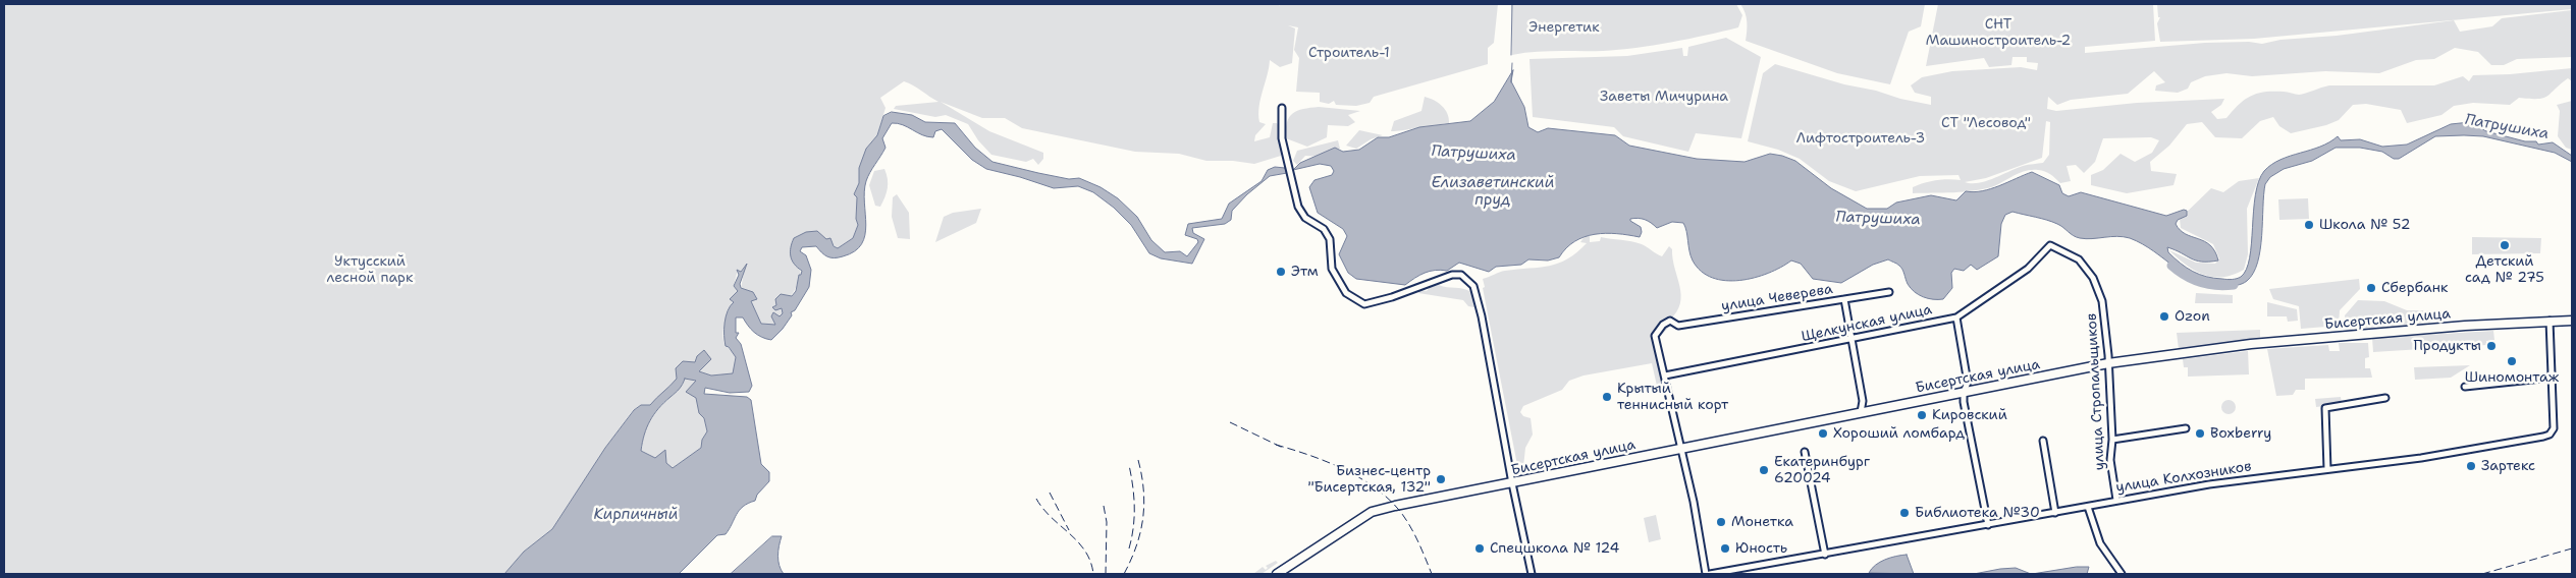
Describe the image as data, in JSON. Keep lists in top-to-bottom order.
{
  "streets": {
    "main road": ["Бисертская улица"],
    "street": [
      "улица Чеверева",
      "Щелкунская улица",
      "улица Стропальщиков",
      "улица Колхозников"
    ]
  },
  "crossings": [
    ["улица Чеверева", "Щелкунская улица"],
    ["Бисертская улица", "улица Стропальщиков"],
    ["Бисертская улица", "улица Колхозников"],
    ["Щелкунская улица", "улица Стропальщиков"],
    ["улица Стропальщиков", "улица Колхозников"]
  ],
  "water": ["Патрушиха", "Елизаветинский пруд", "Кирпичный"],
  "parks": [
    "СНТ Машиностроитель-2",
    "Энергетик",
    "Строитель-1",
    "Заветы Мичурина",
    "СТ \"Лесовод\"",
    "Лифтостроитель-3",
    "Уктусский лесной парк"
  ],
  "places": [
    "Школа № 52",
    "Детский сад № 275",
    "Этм",
    "Сбербанк",
    "Ozon",
    "Продукты",
    "Шиномонтаж",
    "Крытый теннисный корт",
    "Кировский",
    "Хороший ломбард",
    "Boxberry",
    "Зартекс",
    "Екатеринбург 620024",
    "Бизнес-центр \"Бисертская, 132\"",
    "Библиотека №30",
    "Монетка",
    "Спецшкола № 124",
    "Юность"
  ]
}
